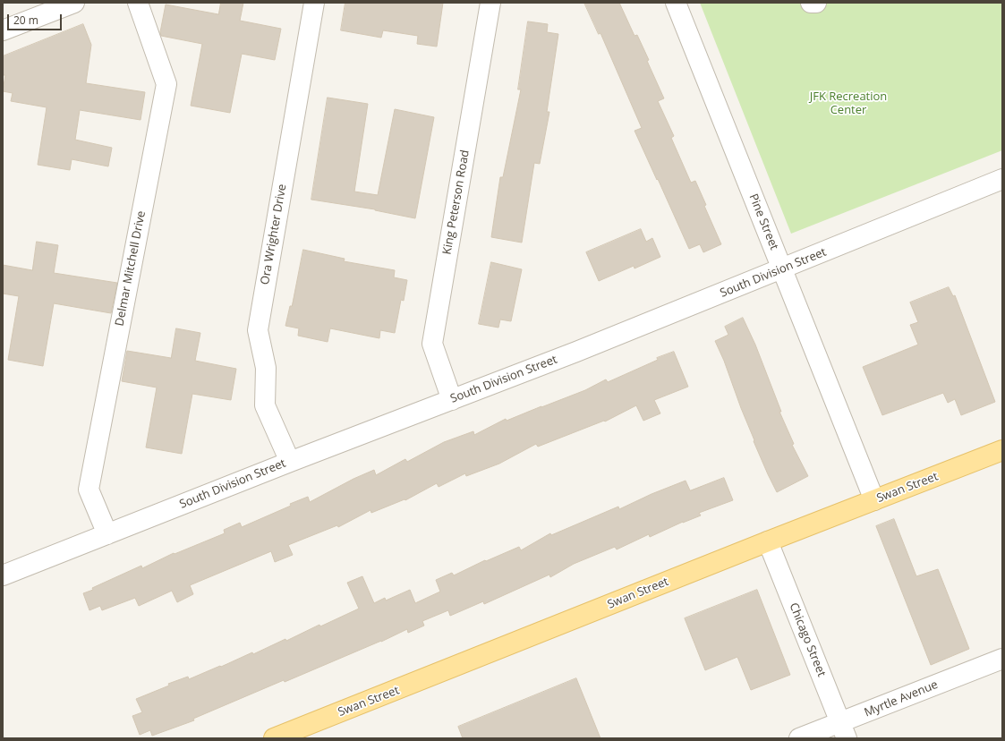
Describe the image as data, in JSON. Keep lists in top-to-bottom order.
{
  "streets": {
    "main road": ["Swan Street"],
    "street": [
      "King Peterson Road",
      "Pine Street",
      "Ora Wrighter Drive",
      "Delmar Mitchell Drive",
      "South Division Street",
      "Chicago Street",
      "Myrtle Avenue"
    ]
  },
  "crossings": [
    ["King Peterson Road", "South Division Street"],
    ["Pine Street", "South Division Street"],
    ["Pine Street", "Swan Street"],
    ["Ora Wrighter Drive", "South Division Street"],
    ["Delmar Mitchell Drive", "South Division Street"],
    ["Swan Street", "Chicago Street"],
    ["Chicago Street", "Myrtle Avenue"]
  ],
  "parks": ["JFK Recreation Center"],
  "scale_bar": "20 m"
}
